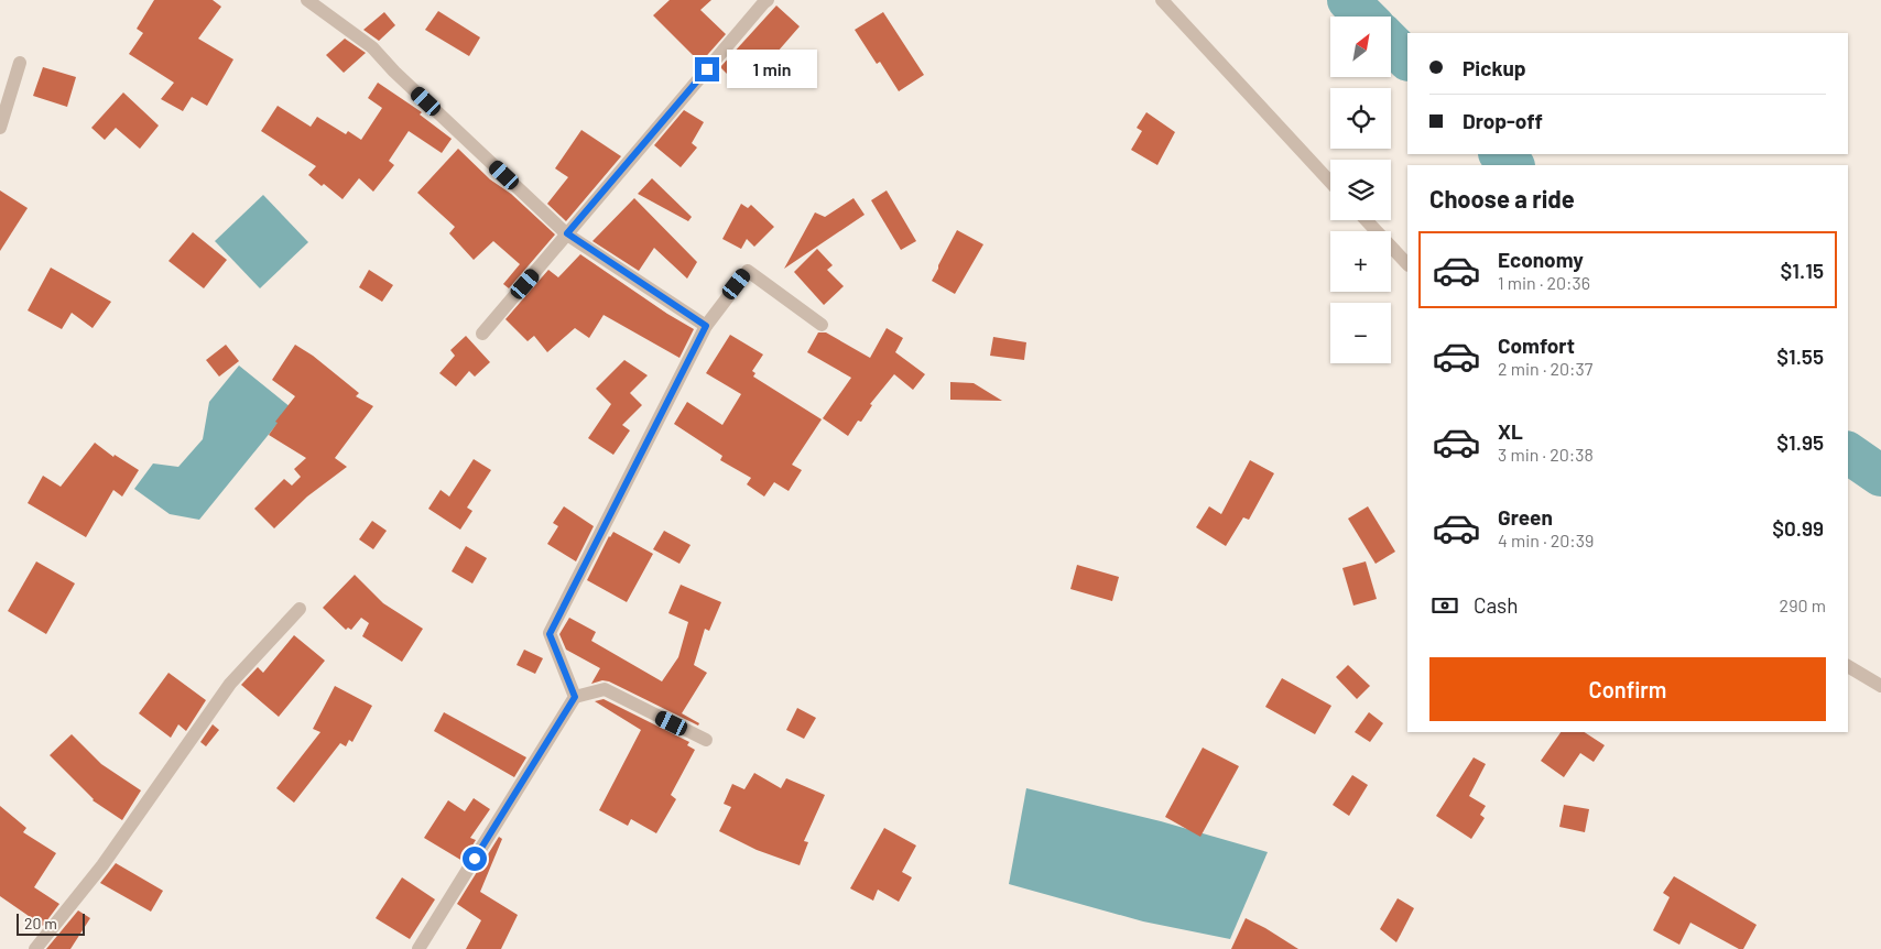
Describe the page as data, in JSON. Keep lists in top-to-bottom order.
{
  "scale_bar": "20 m",
  "north": "top right",
  "page": {
    "map_buttons": ["+", "−"],
    "banner": ["Pickup", "Drop-off"],
    "bubble": "1 min",
    "heading": "Choose a ride",
    "list": [
      {
        "name": "Economy",
        "note": "1 min · 20:36",
        "value": "$1.15"
      },
      {
        "name": "Comfort",
        "note": "2 min · 20:37",
        "value": "$1.55"
      },
      {
        "name": "XL",
        "note": "3 min · 20:38",
        "value": "$1.95"
      },
      {
        "name": "Green",
        "note": "4 min · 20:39",
        "value": "$0.99"
      }
    ],
    "pay": ["Cash", "290 m"],
    "buttons": "Confirm",
    "scale": "20 m"
  }
}
